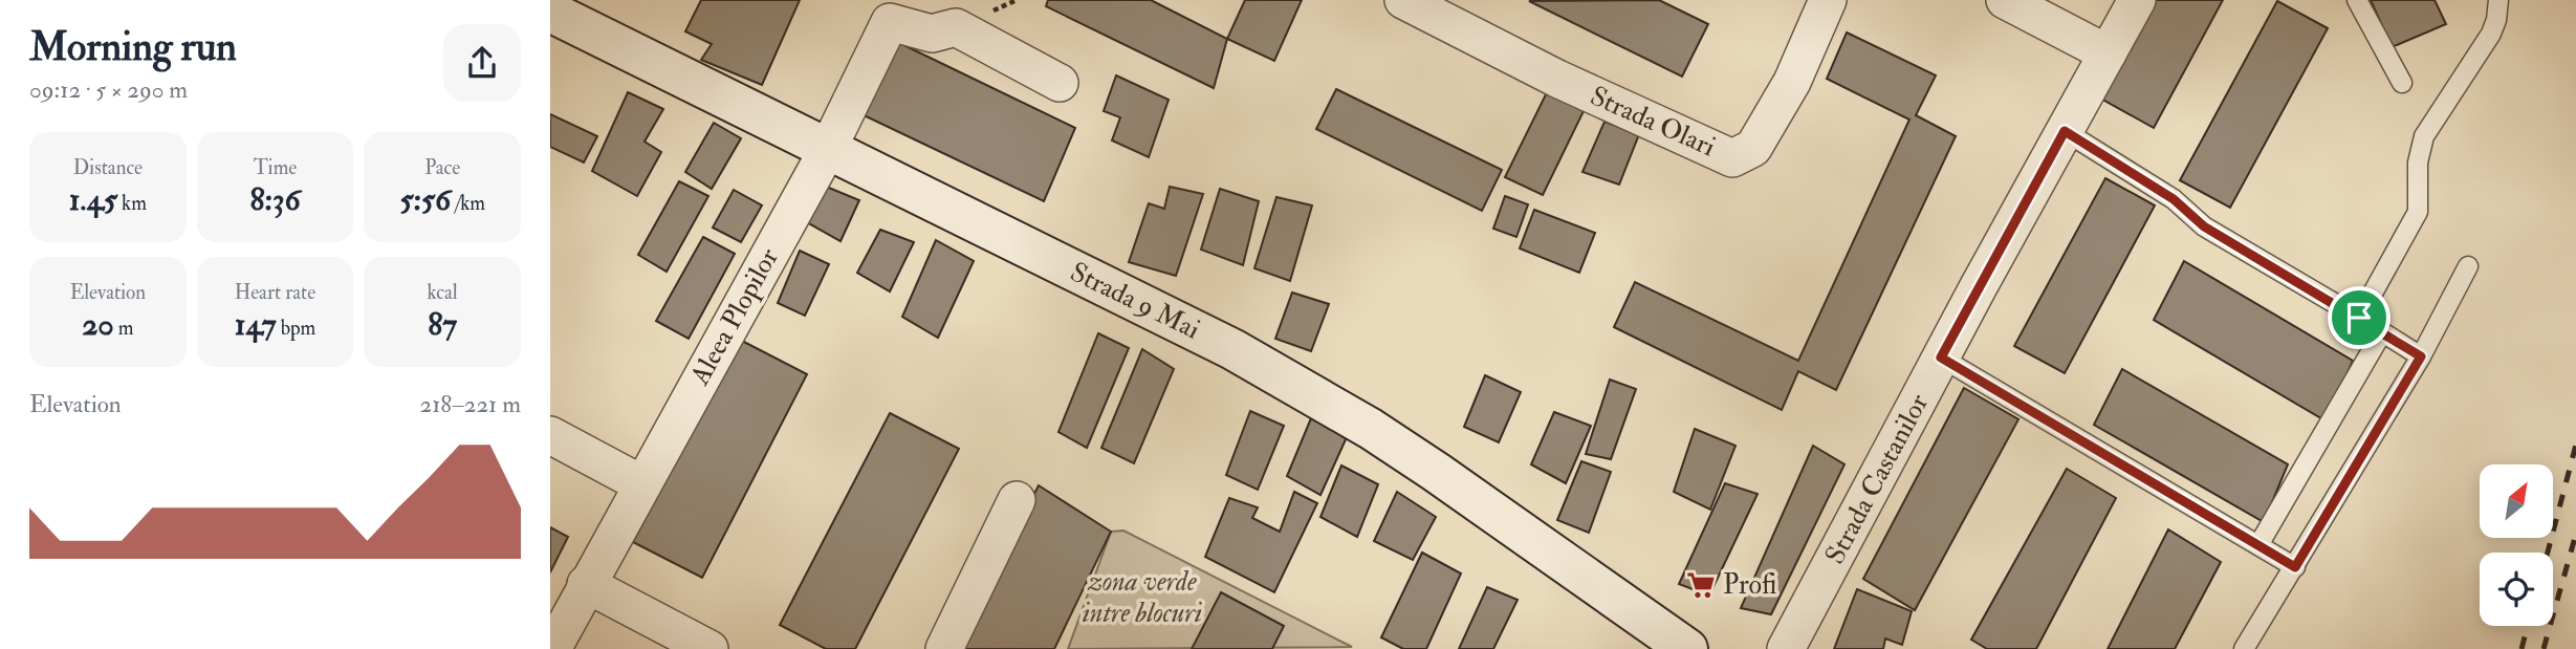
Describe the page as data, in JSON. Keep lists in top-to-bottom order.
{
  "streets": {
    "main road": ["Strada 9 Mai"],
    "street": ["Strada Olari", "Aleea Plopilor", "Strada Castanilor"]
  },
  "crossings": [
    ["Strada 9 Mai", "Aleea Plopilor"]
  ],
  "parks": ["zona verde intre blocuri"],
  "places": {
    "supermarket": ["Profi"]
  },
  "north": "top right",
  "page": {
    "heading": ["Morning run", "09:12 · 5 × 290 m"],
    "stats": [
      ["Distance", "1.45 km"],
      ["Time", "8:36"],
      ["Pace", "5:56 /km"],
      ["Elevation", "20 m"],
      ["Heart rate", "147 bpm"],
      ["kcal", "87"]
    ],
    "chart": ["Elevation", "218–221 m"]
  }
}
